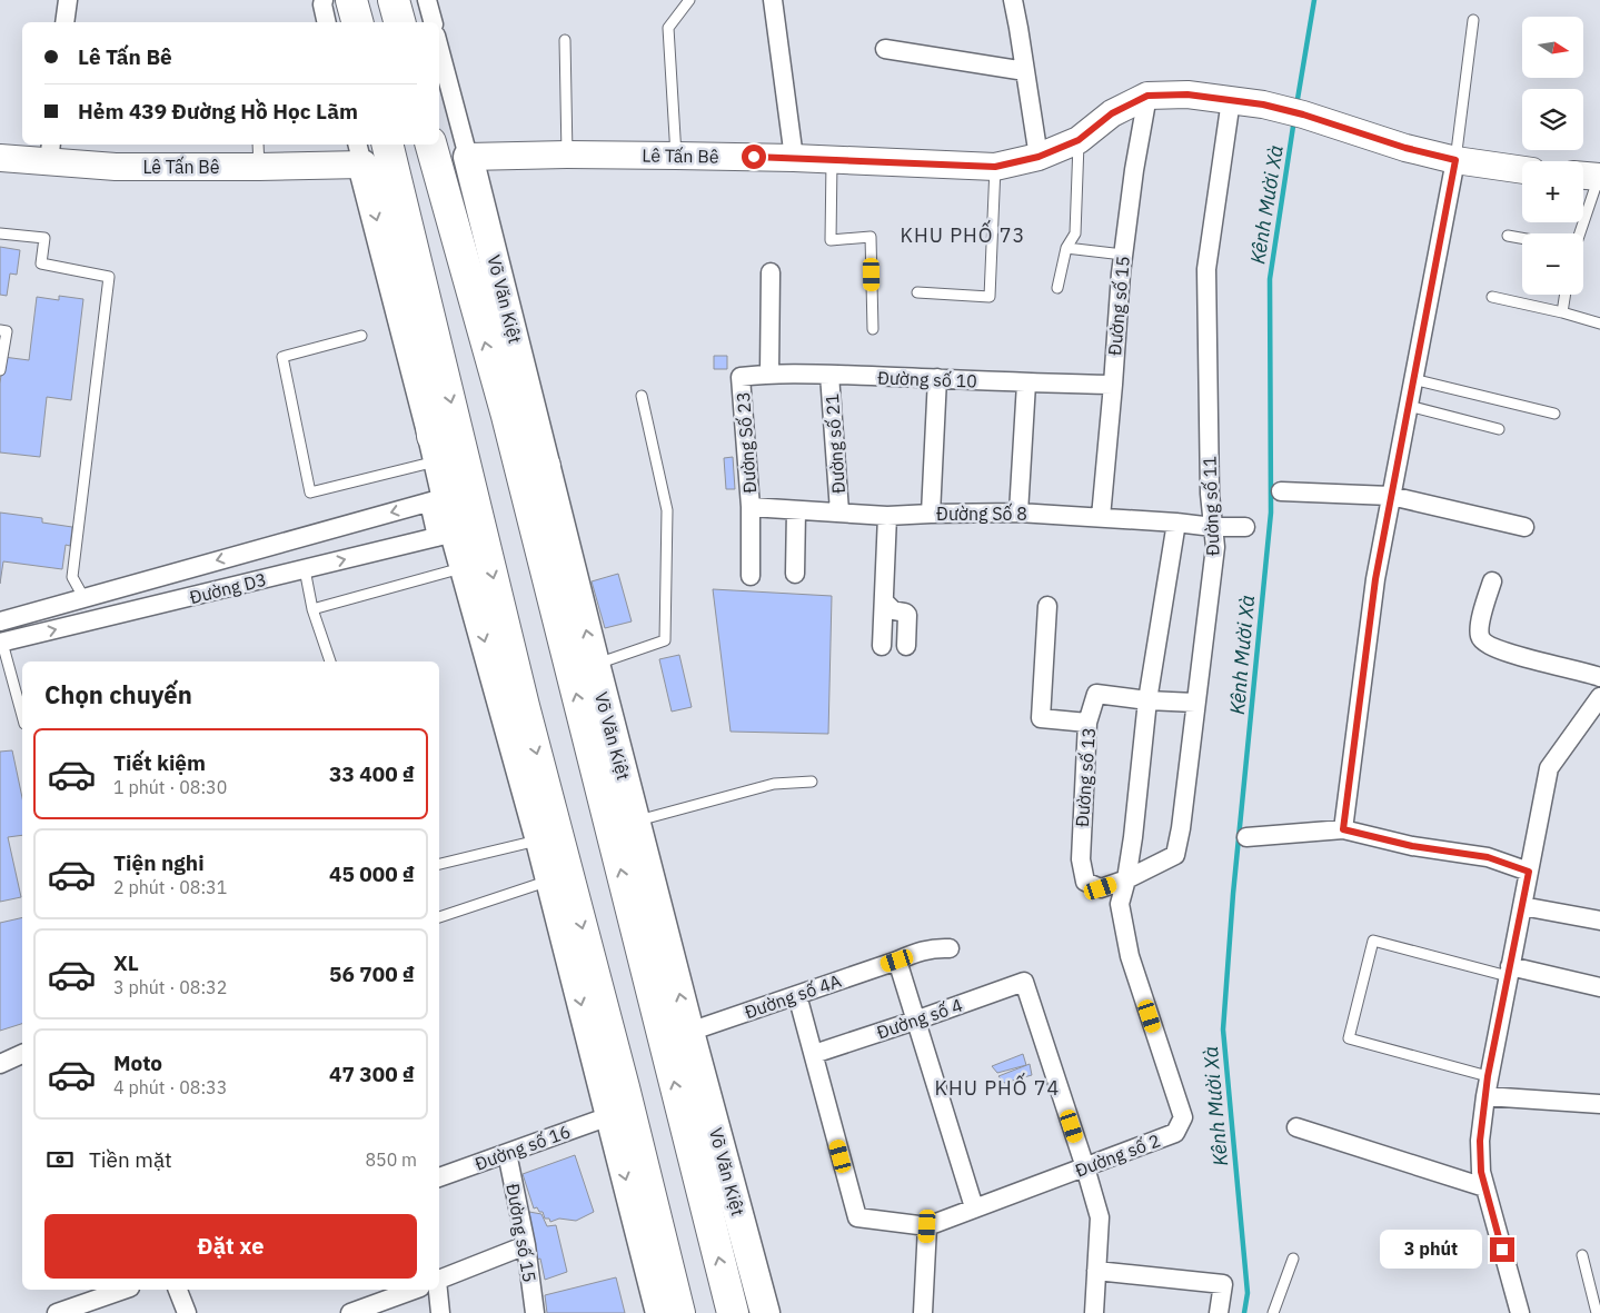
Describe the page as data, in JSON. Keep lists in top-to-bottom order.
{
  "streets": {
    "highway": ["Võ Văn Kiệt"],
    "street": [
      "Lê Tấn Bê",
      "Đường số 15",
      "Đường số 10",
      "Đường Số 23",
      "Đường số 21",
      "Đường số 11",
      "Đường Số 8",
      "Đường D3",
      "Đường số 13",
      "Đường số 4A",
      "Đường số 4",
      "Đường số 16",
      "Đường số 2"
    ]
  },
  "crossings": [
    ["Lê Tấn Bê", "Võ Văn Kiệt"],
    ["Lê Tấn Bê", "Đường số 15"],
    ["Lê Tấn Bê", "Đường số 11"],
    ["Võ Văn Kiệt", "Đường số 4A"],
    ["Đường số 15", "Đường số 10"],
    ["Đường số 15", "Đường Số 8"],
    ["Đường số 15", "Đường số 16"],
    ["Đường số 10", "Đường Số 23"],
    ["Đường số 10", "Đường số 21"],
    ["Đường Số 23", "Đường Số 8"],
    ["Đường số 21", "Đường Số 8"],
    ["Đường số 11", "Đường Số 8"],
    ["Đường số 11", "Đường số 13"],
    ["Đường số 11", "Đường số 2"],
    ["Đường số 13", "Đường số 2"],
    ["Đường số 4", "Đường số 2"]
  ],
  "districts": ["KHU PHỐ 73", "KHU PHỐ 74"],
  "water": ["Kênh Mười Xà"],
  "north": "right",
  "page": {
    "map_buttons": ["+", "−"],
    "banner": ["Lê Tấn Bê", "Hẻm 439 Đường Hồ Học Lãm"],
    "heading": "Chọn chuyến",
    "list": [
      {
        "name": "Tiết kiệm",
        "note": "1 phút · 08:30",
        "value": "33 400 ₫"
      },
      {
        "name": "Tiện nghi",
        "note": "2 phút · 08:31",
        "value": "45 000 ₫"
      },
      {
        "name": "XL",
        "note": "3 phút · 08:32",
        "value": "56 700 ₫"
      },
      {
        "name": "Moto",
        "note": "4 phút · 08:33",
        "value": "47 300 ₫"
      }
    ],
    "pay": ["Tiền mặt", "850 m"],
    "buttons": "Đặt xe",
    "bubble": "3 phút"
  }
}
